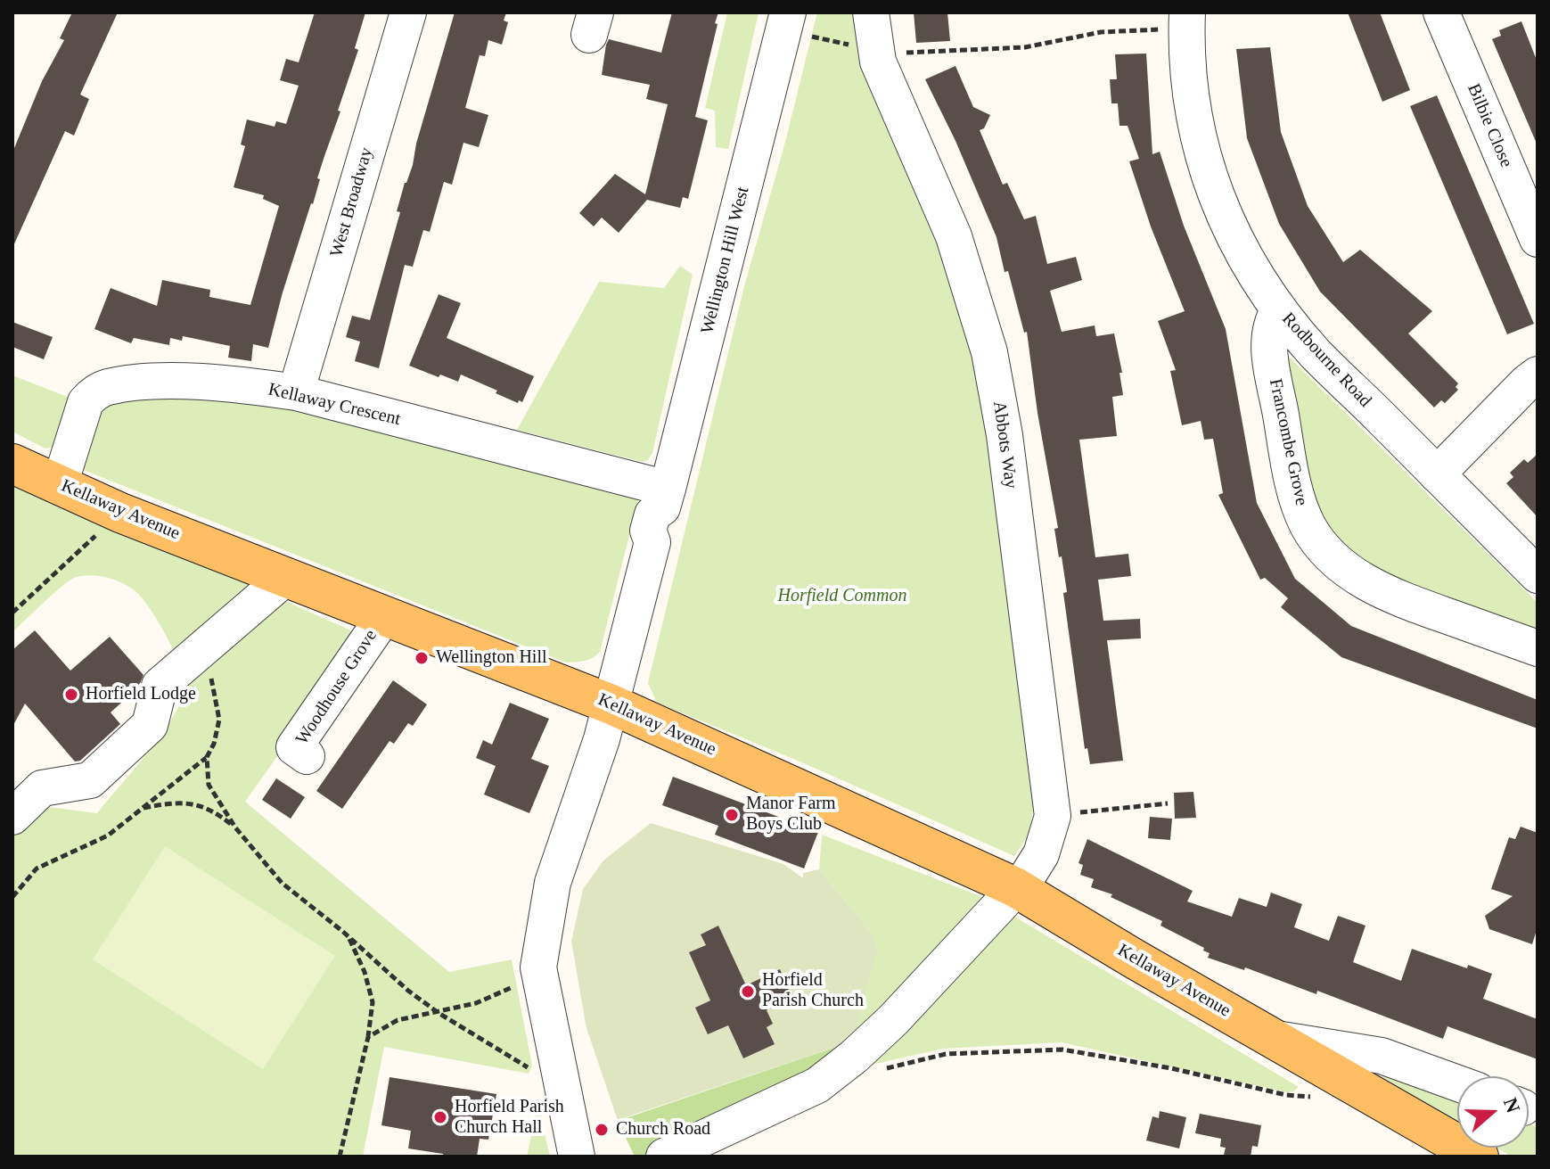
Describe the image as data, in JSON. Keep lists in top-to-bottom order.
{
  "streets": {
    "main road": ["Kellaway Avenue"],
    "street": [
      "Bilbie Close",
      "West Broadway",
      "Wellington Hill West",
      "Rodbourne Road",
      "Kellaway Crescent",
      "Francombe Grove",
      "Abbots Way",
      "Woodhouse Grove"
    ]
  },
  "crossings": [
    ["West Broadway", "Kellaway Crescent"],
    ["Wellington Hill West", "Kellaway Crescent"],
    ["Wellington Hill West", "Kellaway Avenue"],
    ["Rodbourne Road", "Francombe Grove"],
    ["Kellaway Crescent", "Kellaway Avenue"],
    ["Abbots Way", "Kellaway Avenue"],
    ["Kellaway Avenue", "Woodhouse Grove"]
  ],
  "parks": ["Horfield Common"],
  "places": [
    "Wellington Hill",
    "Horfield Lodge",
    "Manor Farm Boys Club",
    "Horfield Parish Church",
    "Horfield Parish Church Hall",
    "Church Road"
  ],
  "north": "right"
}
